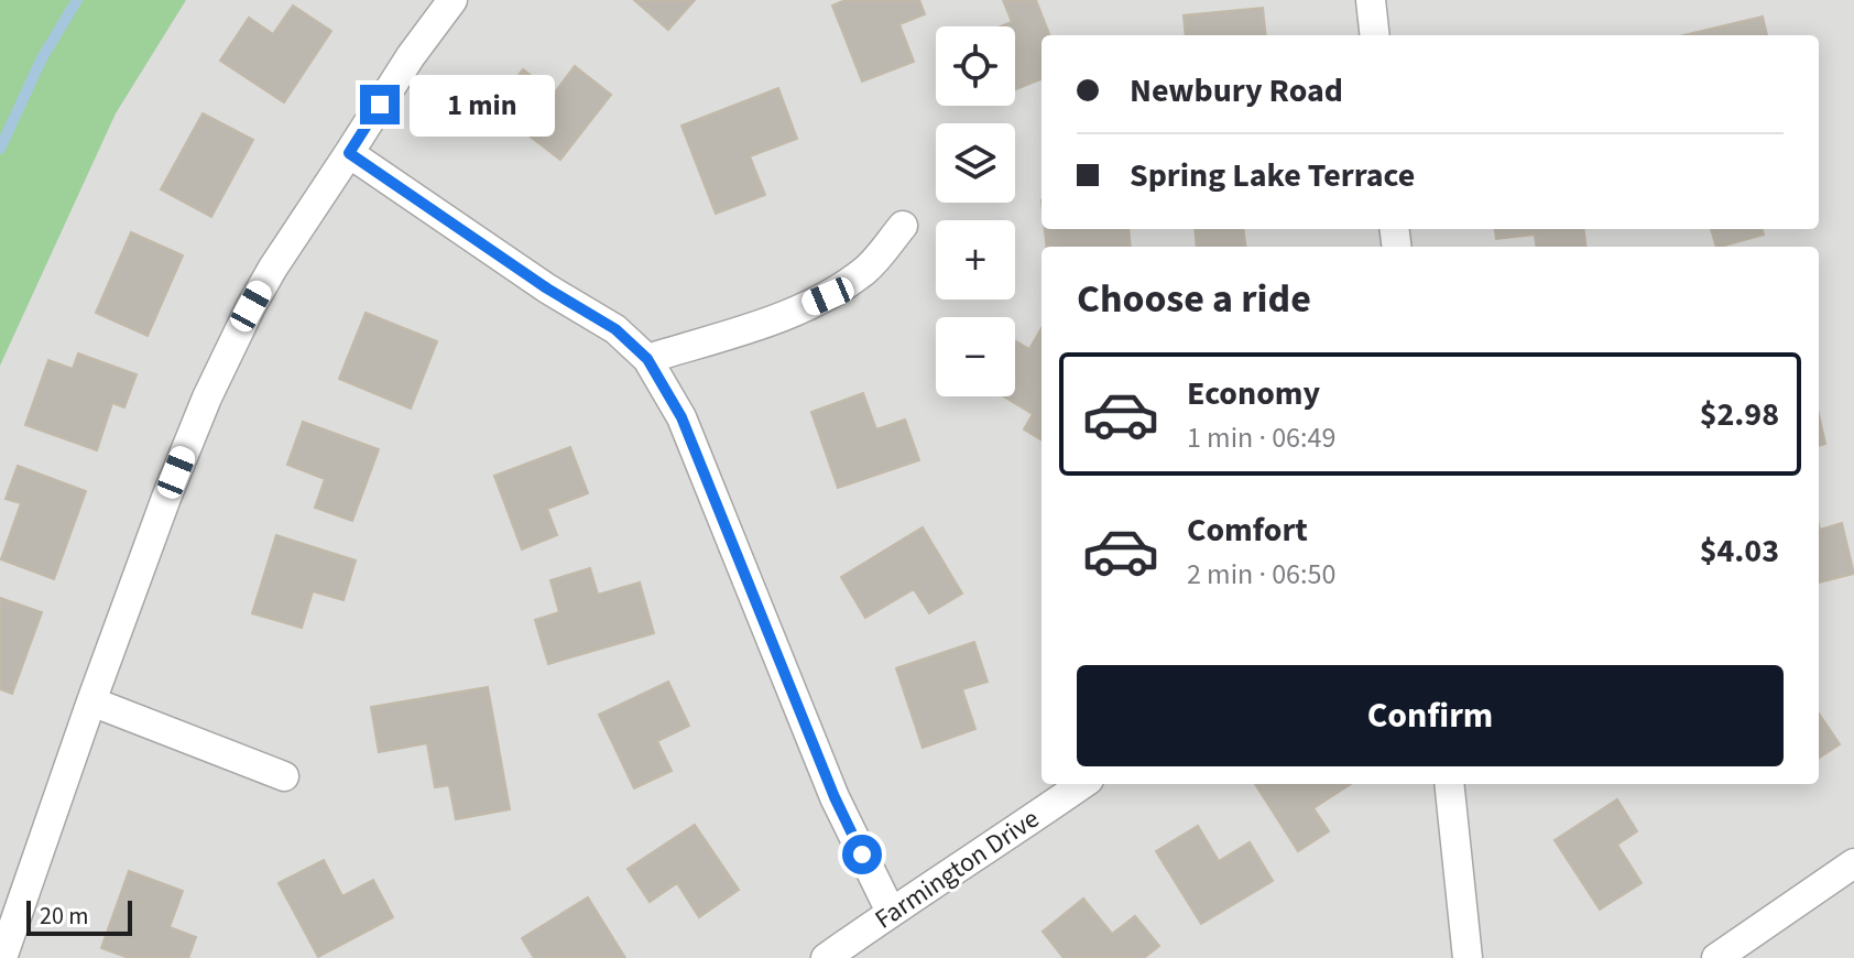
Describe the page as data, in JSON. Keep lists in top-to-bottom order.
{
  "streets": {
    "street": ["Farmington Drive"]
  },
  "scale_bar": "20 m",
  "page": {
    "map_buttons": ["+", "−"],
    "banner": ["Newbury Road", "Spring Lake Terrace"],
    "bubble": "1 min",
    "heading": "Choose a ride",
    "list": [
      {
        "name": "Economy",
        "note": "1 min · 06:49",
        "value": "$2.98"
      },
      {
        "name": "Comfort",
        "note": "2 min · 06:50",
        "value": "$4.03"
      }
    ],
    "buttons": "Confirm",
    "scale": "20 m"
  }
}
